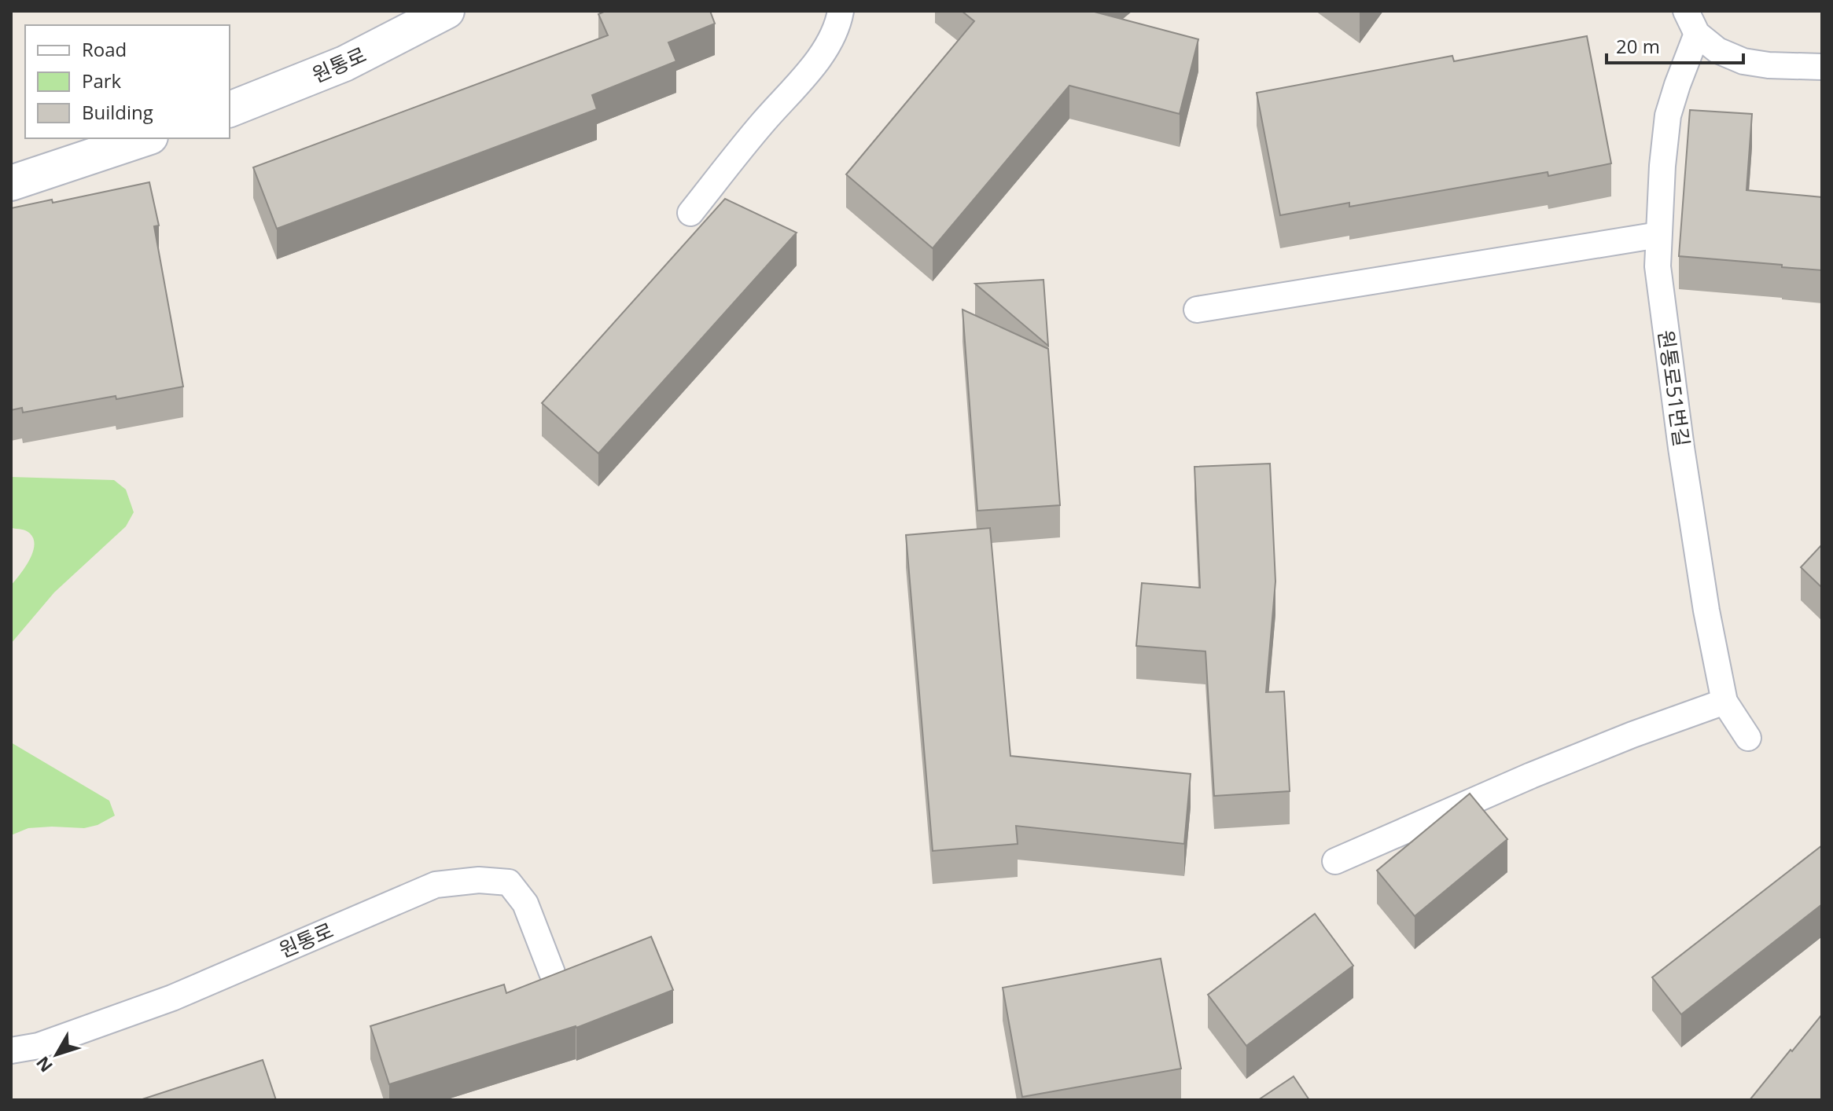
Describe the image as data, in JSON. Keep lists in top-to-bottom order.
{
  "streets": {
    "street": ["원통로"],
    "lane": ["원통로51번길"]
  },
  "legend": ["Road", "Park", "Building"],
  "scale_bar": "20 m",
  "north": "bottom left"
}
